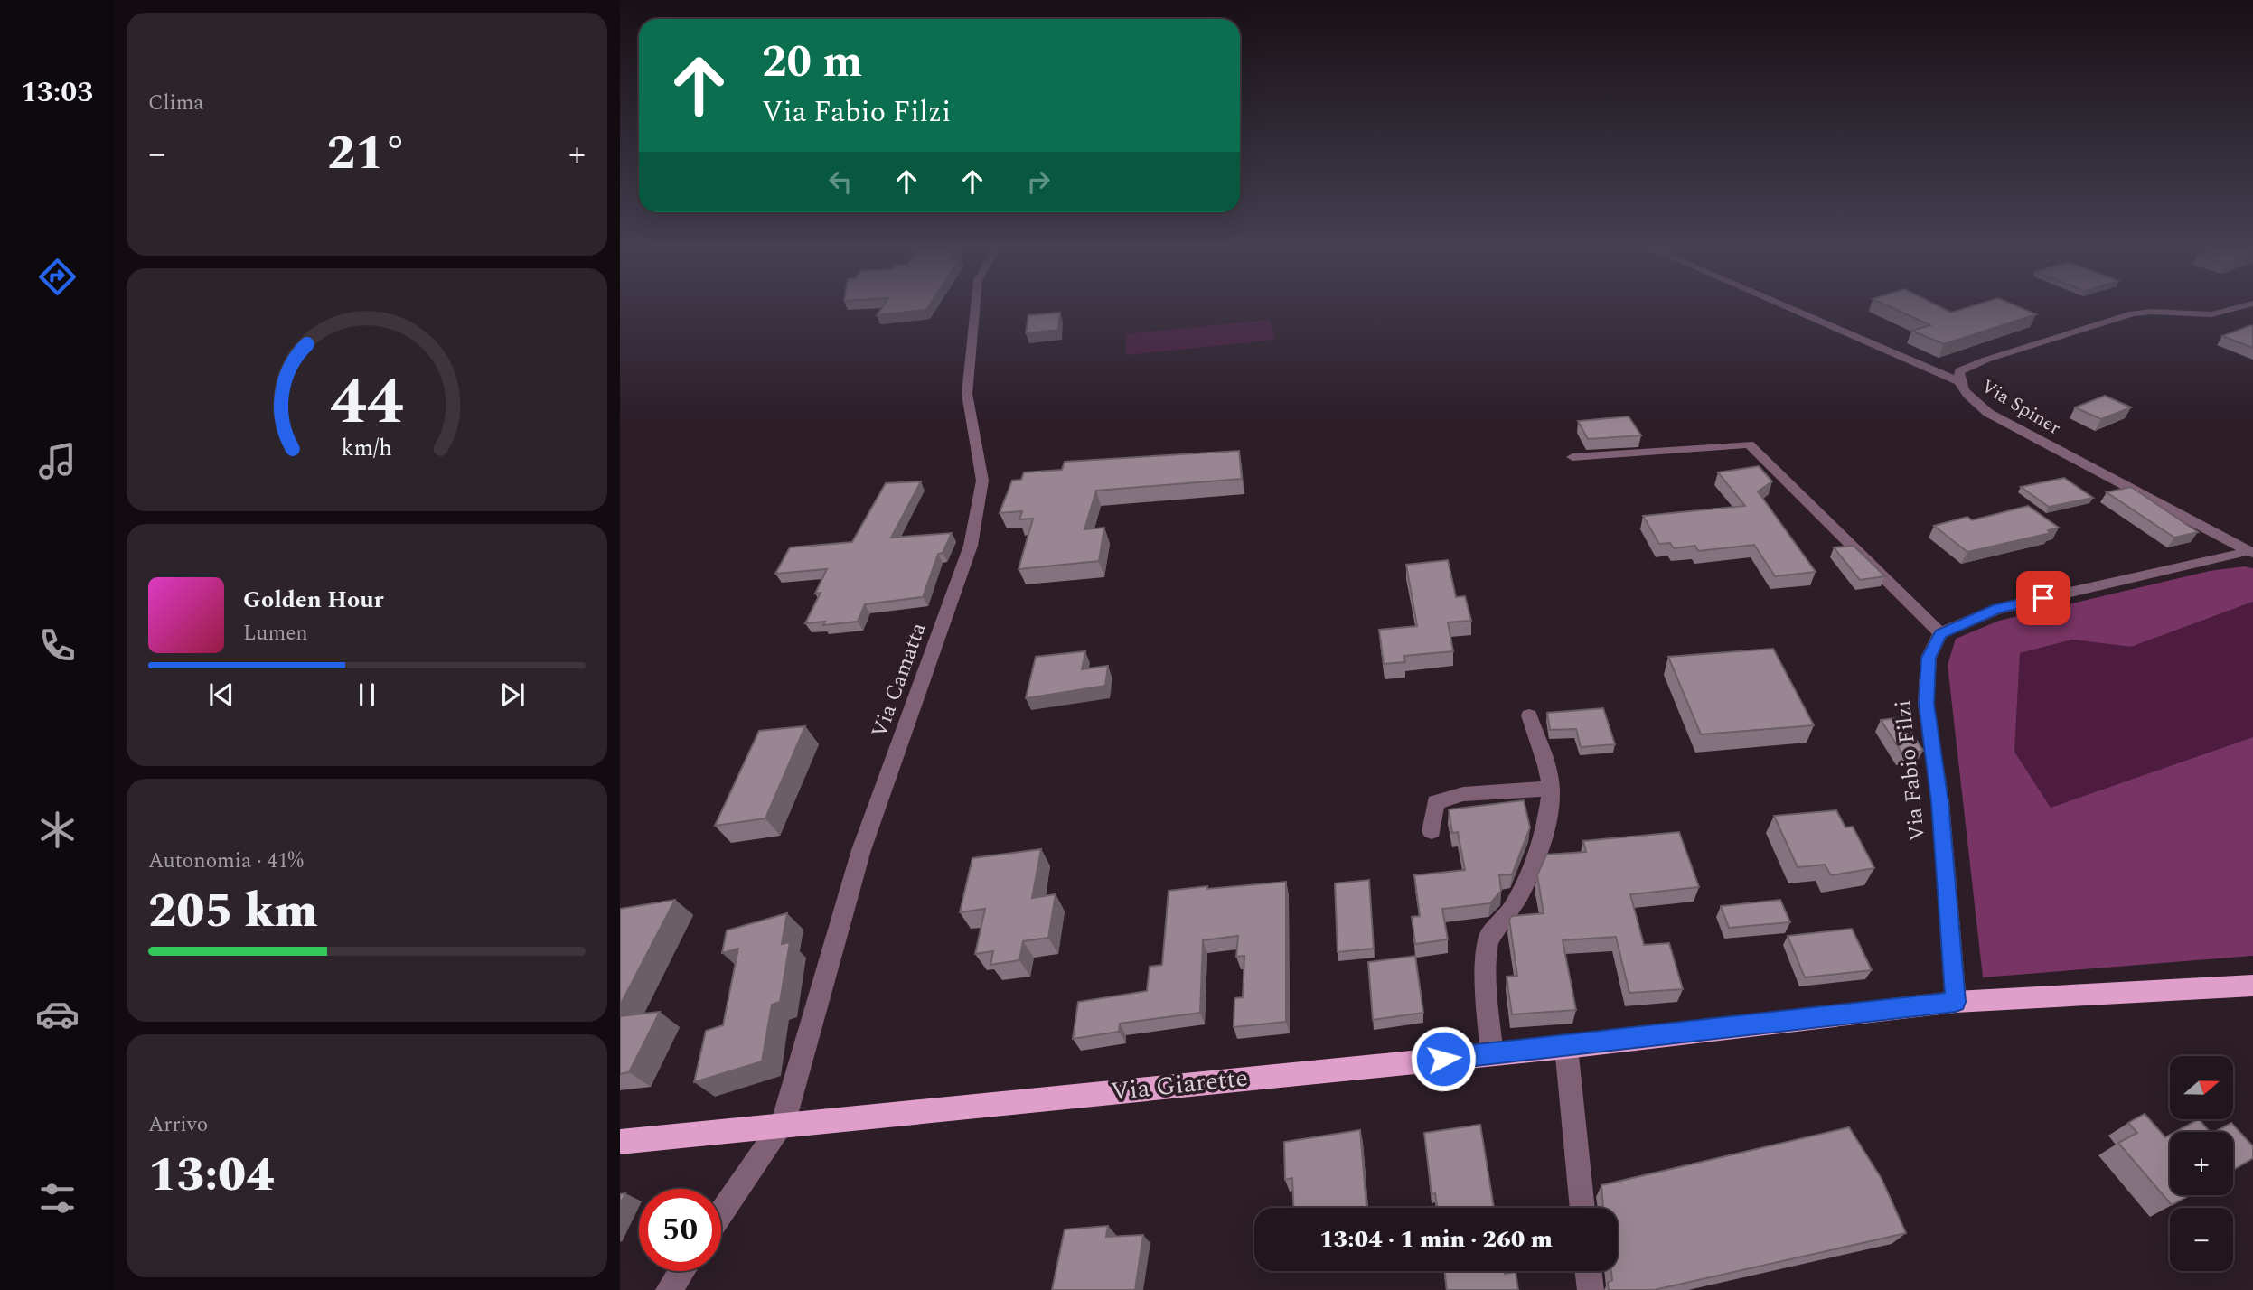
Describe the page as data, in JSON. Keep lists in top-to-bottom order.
{
  "streets": {
    "main road": ["Via Giarette"],
    "street": ["Via Spiner", "Via Camatta", "Via Fabio Filzi"]
  },
  "crossings": [
    ["Via Camatta", "Via Giarette"]
  ],
  "north": "right",
  "page": {
    "tabs": "13:03",
    "tile": [
      "Clima",
      ["Autonomia · 41%", "205 km"],
      ["Arrivo", "13:04"]
    ],
    "turn": ["20 m", "Via Fabio Filzi"],
    "heat": ["−", "21°", "+"],
    "song": ["Golden Hour", "Lumen"],
    "map_buttons": ["+", "−"],
    "limit": "50",
    "trip": "13:04 · 1 min · 260 m",
    "gauge": ["44", "km/h"]
  }
}
